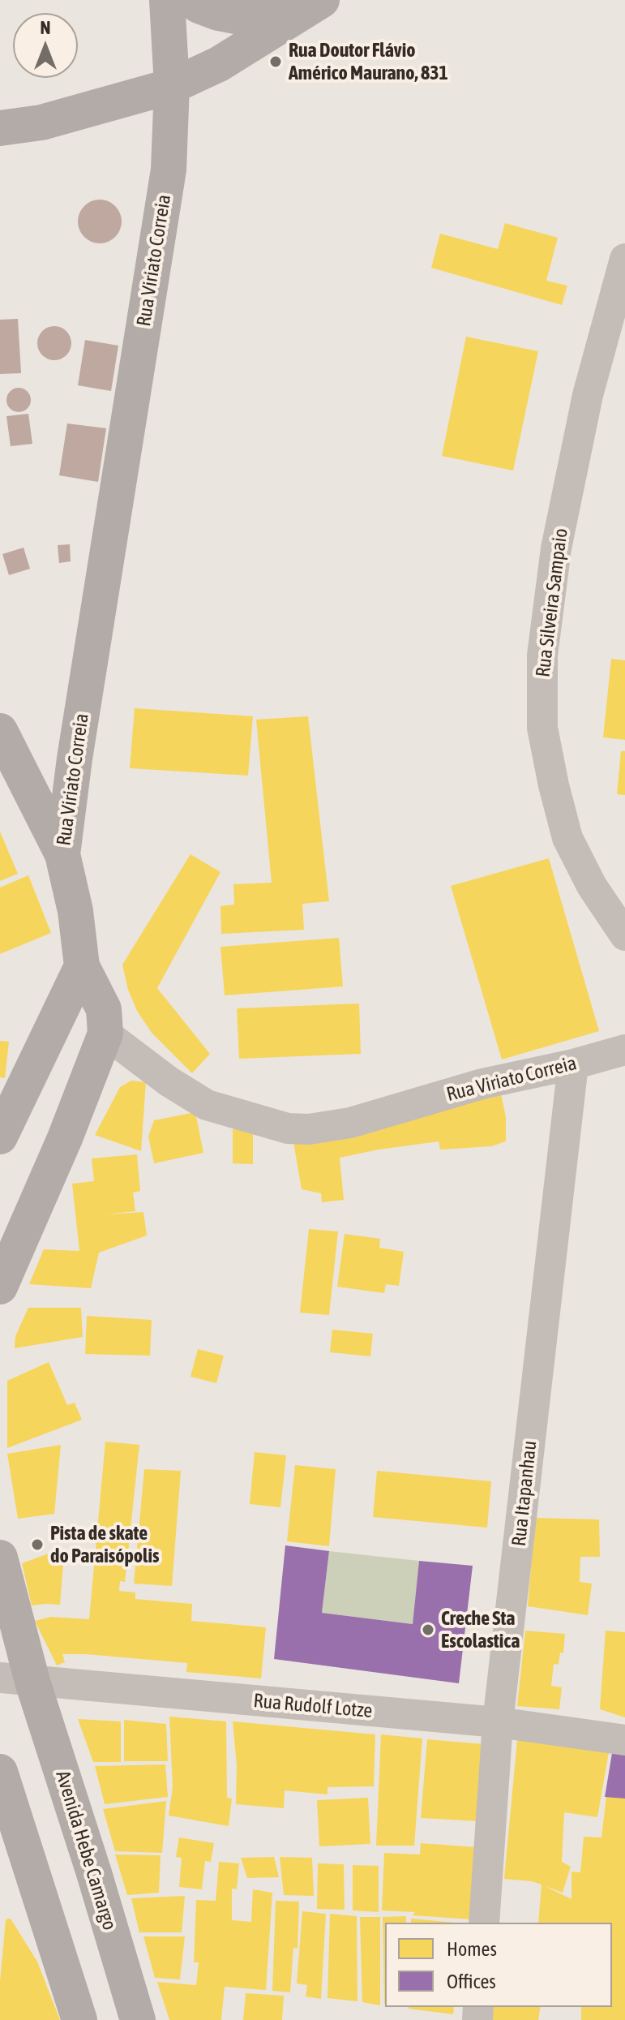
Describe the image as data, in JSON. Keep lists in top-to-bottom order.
{
  "streets": {
    "main road": ["Rua Viriato Correia", "Avenida Hebe Camargo"],
    "street": ["Rua Silveira Sampaio", "Rua Itapanhau", "Rua Rudolf Lotze"]
  },
  "crossings": [
    ["Rua Viriato Correia", "Rua Itapanhau"],
    ["Rua Itapanhau", "Rua Rudolf Lotze"],
    ["Rua Rudolf Lotze", "Avenida Hebe Camargo"]
  ],
  "places": ["Rua Doutor Flávio Américo Maurano, 831", "Pista de skate do Paraisópolis", "Creche Sta Escolastica"],
  "legend": ["Homes", "Offices"],
  "north": "top"
}
